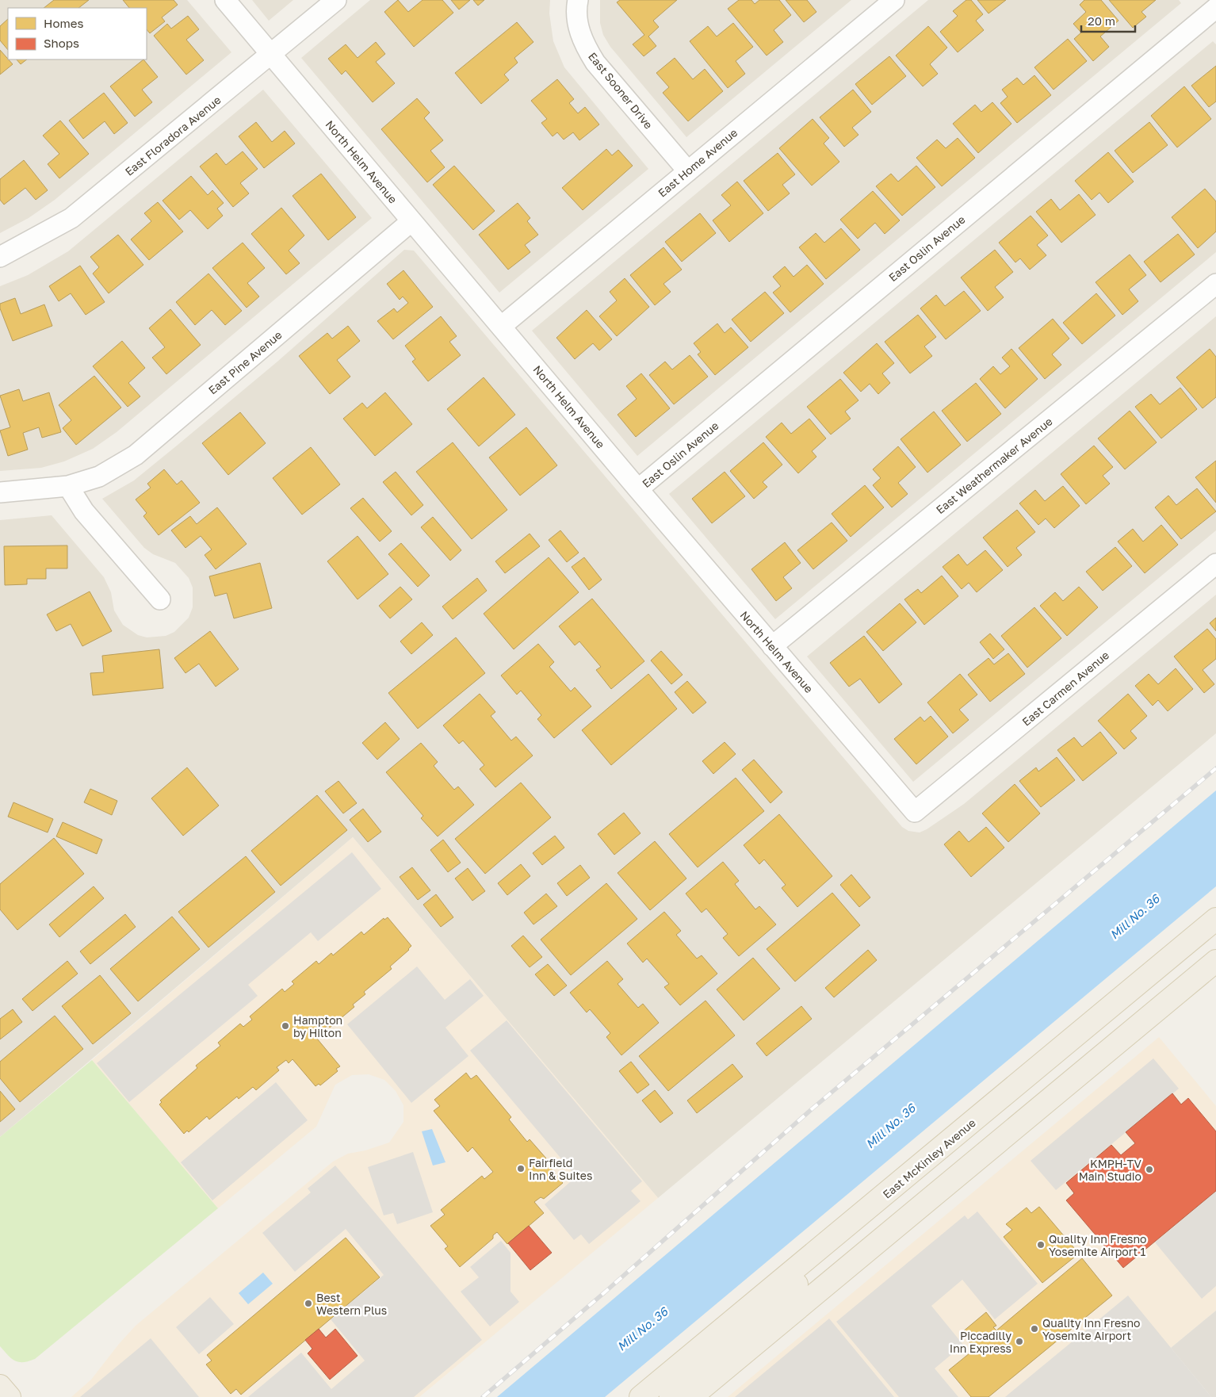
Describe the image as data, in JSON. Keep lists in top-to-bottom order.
{
  "streets": {
    "main road": ["East McKinley Avenue"],
    "street": [
      "East Sooner Drive",
      "East Floradora Avenue",
      "North Helm Avenue",
      "East Home Avenue",
      "East Oslin Avenue",
      "East Pine Avenue",
      "East Weathermaker Avenue",
      "East Carmen Avenue"
    ]
  },
  "crossings": [
    ["East Sooner Drive", "East Home Avenue"],
    ["East Floradora Avenue", "North Helm Avenue"],
    ["North Helm Avenue", "East Home Avenue"],
    ["North Helm Avenue", "East Oslin Avenue"],
    ["North Helm Avenue", "East Pine Avenue"],
    ["North Helm Avenue", "East Weathermaker Avenue"],
    ["North Helm Avenue", "East Carmen Avenue"]
  ],
  "water": ["Mill No. 36"],
  "places": [
    "Hampton by Hilton",
    "Fairfield Inn & Suites",
    "KMPH-TV Main Studio",
    "Quality Inn Fresno Yosemite Airport 1",
    "Best Western Plus",
    "Quality Inn Fresno Yosemite Airport",
    "Piccadilly Inn Express"
  ],
  "legend": ["Homes", "Shops"],
  "scale_bar": "20 m"
}
